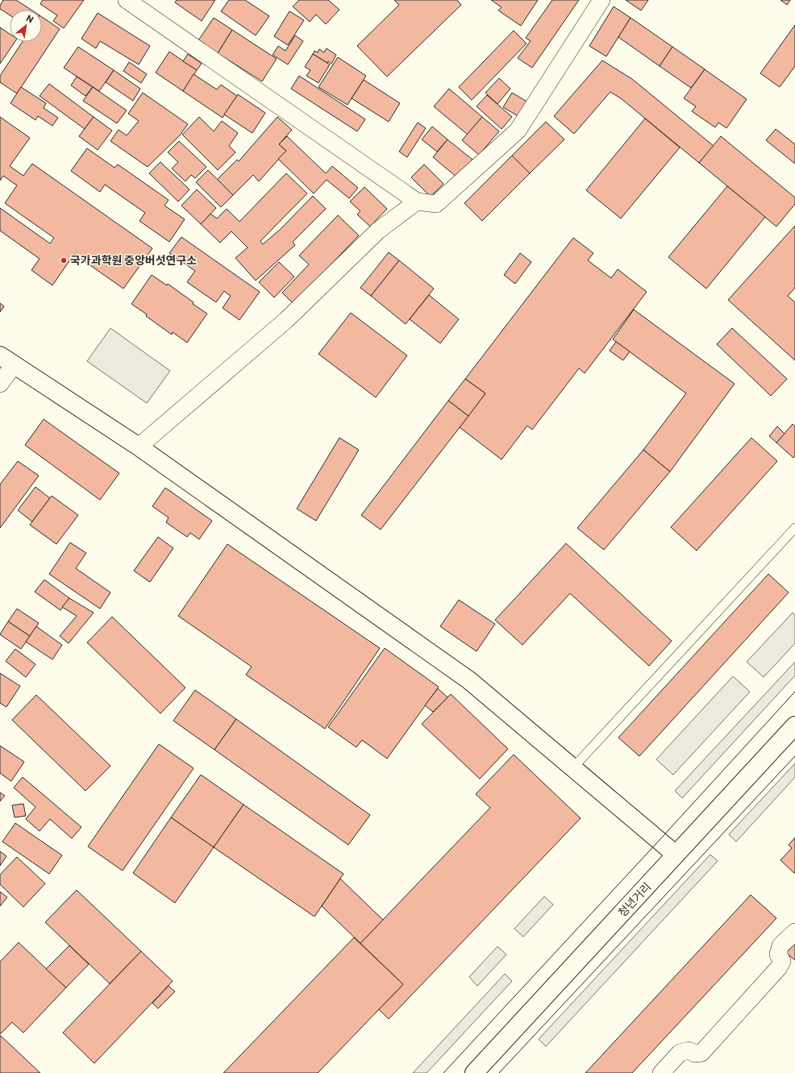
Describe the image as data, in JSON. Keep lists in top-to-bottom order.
{
  "streets": {
    "street": ["청년거리"]
  },
  "places": ["국가과학원 중앙버섯연구소"],
  "north": "top right"
}
